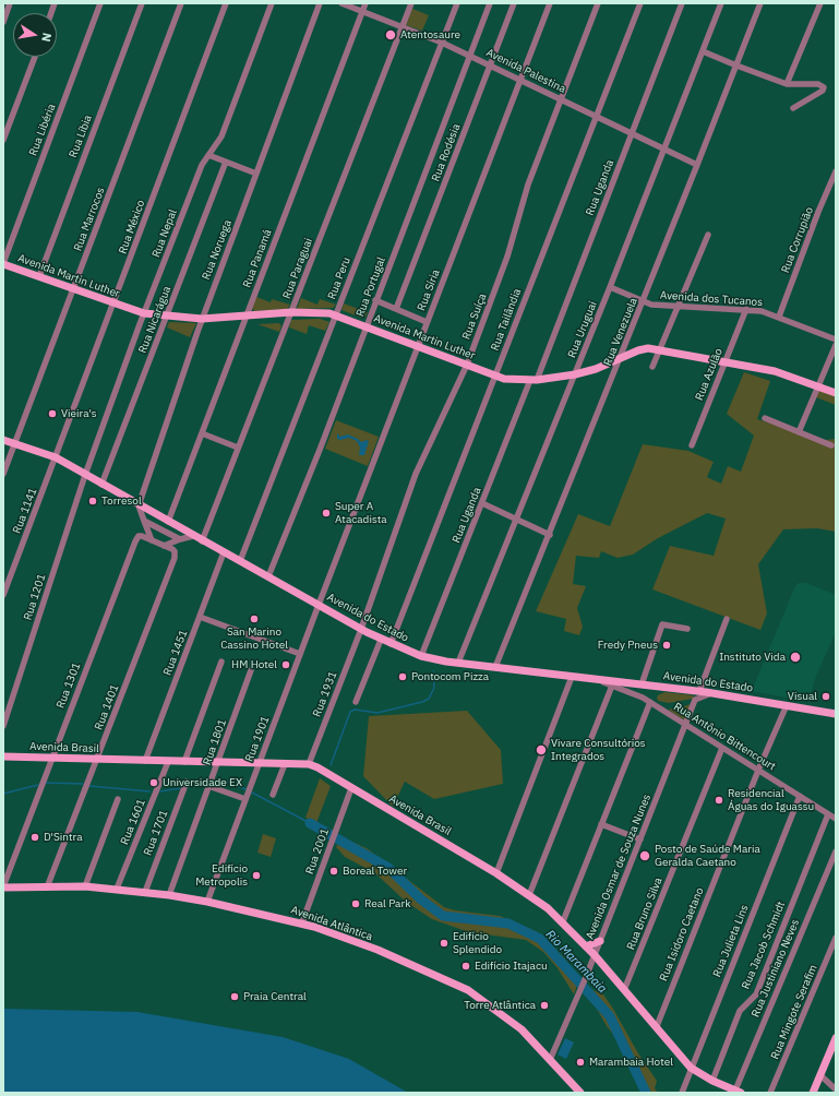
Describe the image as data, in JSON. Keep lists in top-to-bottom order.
{
  "streets": {
    "main road": [
      "Avenida Martin Luther",
      "Avenida do Estado",
      "Avenida Brasil",
      "Avenida Atlântica"
    ],
    "street": [
      "Avenida Palestina",
      "Rua Libéria",
      "Rua Líbia",
      "Rua Rodésia",
      "Rua Uganda",
      "Rua Marrocos",
      "Rua México",
      "Rua Nepal",
      "Rua Corrupião",
      "Rua Noruega",
      "Rua Panamá",
      "Rua Paraguai",
      "Rua Peru",
      "Rua Portugal",
      "Rua Síria",
      "Avenida dos Tucanos",
      "Rua Suíça",
      "Rua Nicarágua",
      "Rua Tailândia",
      "Rua Uruguai",
      "Rua Venezuela",
      "Rua Azulão",
      "Rua 1141",
      "Rua 1201",
      "Rua 1451",
      "Rua 1301",
      "Rua 1931",
      "Rua 1401",
      "Rua Antônio Bittencourt",
      "Rua 1901",
      "Rua 1801",
      "Rua 1601",
      "Rua 1701",
      "Rua 2001",
      "Avenida Osmar de Souza Nunes",
      "Rua Bruno Silva",
      "Rua Isidoro Caetano",
      "Rua Julieta Lins",
      "Rua Jacob Schmidt",
      "Rua Justiniano Neves",
      "Rua Mingote Serafim"
    ]
  },
  "crossings": [
    ["Avenida Palestina", "Rua Rodésia"],
    ["Avenida Palestina", "Rua Uganda"],
    ["Avenida Palestina", "Rua Panamá"],
    ["Avenida Palestina", "Rua Paraguai"],
    ["Avenida Palestina", "Rua Peru"],
    ["Avenida Palestina", "Rua Portugal"],
    ["Avenida Palestina", "Rua Síria"],
    ["Avenida Palestina", "Rua Suíça"],
    ["Avenida Palestina", "Rua Tailândia"],
    ["Avenida Palestina", "Rua Uruguai"],
    ["Avenida Palestina", "Rua Venezuela"],
    ["Rua Libéria", "Avenida Martin Luther"],
    ["Rua Líbia", "Avenida Martin Luther"],
    ["Rua Uganda", "Avenida Martin Luther"],
    ["Rua Uganda", "Avenida do Estado"],
    ["Rua Marrocos", "Avenida Martin Luther"],
    ["Rua Marrocos", "Avenida do Estado"],
    ["Rua México", "Avenida Martin Luther"],
    ["Rua México", "Rua 1141"],
    ["Rua México", "Avenida do Estado"],
    ["Rua Nepal", "Avenida Martin Luther"],
    ["Rua Nepal", "Rua 1201"],
    ["Rua Nepal", "Avenida do Estado"],
    ["Rua Corrupião", "Avenida dos Tucanos"],
    ["Rua Noruega", "Avenida Martin Luther"],
    ["Rua Noruega", "Avenida do Estado"],
    ["Rua Panamá", "Avenida Martin Luther"],
    ["Rua Panamá", "Avenida do Estado"],
    ["Rua Paraguai", "Avenida Martin Luther"],
    ["Rua Paraguai", "Avenida do Estado"],
    ["Avenida Martin Luther", "Rua Peru"],
    ["Avenida Martin Luther", "Rua Portugal"],
    ["Avenida Martin Luther", "Rua Síria"],
    ["Avenida Martin Luther", "Rua Suíça"],
    ["Avenida Martin Luther", "Rua Nicarágua"],
    ["Avenida Martin Luther", "Rua Tailândia"],
    ["Avenida Martin Luther", "Rua Uruguai"],
    ["Avenida Martin Luther", "Rua Venezuela"],
    ["Avenida Martin Luther", "Rua Azulão"],
    ["Rua Peru", "Avenida do Estado"],
    ["Rua Portugal", "Avenida do Estado"],
    ["Rua Síria", "Avenida do Estado"],
    ["Rua Síria", "Rua 1901"],
    ["Avenida dos Tucanos", "Rua Uruguai"],
    ["Avenida dos Tucanos", "Rua Venezuela"],
    ["Avenida dos Tucanos", "Rua Azulão"],
    ["Rua Suíça", "Avenida do Estado"],
    ["Rua Suíça", "Rua 1931"],
    ["Rua Nicarágua", "Avenida do Estado"],
    ["Rua Tailândia", "Avenida do Estado"],
    ["Rua Uruguai", "Avenida do Estado"],
    ["Rua Venezuela", "Avenida do Estado"],
    ["Rua 1141", "Avenida do Estado"],
    ["Rua 1201", "Avenida do Estado"],
    ["Avenida do Estado", "Rua 1451"],
    ["Avenida do Estado", "Rua 1931"],
    ["Avenida do Estado", "Rua Antônio Bittencourt"],
    ["Avenida do Estado", "Rua 1901"],
    ["Avenida do Estado", "Avenida Osmar de Souza Nunes"],
    ["Avenida do Estado", "Rua Isidoro Caetano"],
    ["Rua 1451", "Avenida Brasil"],
    ["Rua 1301", "Avenida Brasil"],
    ["Rua 1301", "Avenida Atlântica"],
    ["Rua 1931", "Avenida Brasil"],
    ["Rua 1401", "Avenida Brasil"],
    ["Rua 1401", "Avenida Atlântica"],
    ["Rua Antônio Bittencourt", "Avenida Osmar de Souza Nunes"],
    ["Rua Antônio Bittencourt", "Rua Bruno Silva"],
    ["Rua Antônio Bittencourt", "Rua Isidoro Caetano"],
    ["Rua Antônio Bittencourt", "Rua Julieta Lins"],
    ["Rua Antônio Bittencourt", "Rua Jacob Schmidt"],
    ["Rua 1901", "Avenida Brasil"],
    ["Rua 1901", "Avenida Atlântica"],
    ["Rua 1801", "Avenida Brasil"],
    ["Rua 1801", "Avenida Atlântica"],
    ["Avenida Brasil", "Rua 1601"],
    ["Avenida Brasil", "Rua 2001"],
    ["Avenida Brasil", "Avenida Osmar de Souza Nunes"],
    ["Avenida Brasil", "Rua Bruno Silva"],
    ["Avenida Brasil", "Rua Isidoro Caetano"],
    ["Avenida Brasil", "Rua Julieta Lins"],
    ["Avenida Brasil", "Rua Jacob Schmidt"],
    ["Avenida Brasil", "Rua Justiniano Neves"],
    ["Rua 1601", "Avenida Atlântica"],
    ["Rua 1701", "Avenida Atlântica"],
    ["Rua 2001", "Avenida Atlântica"],
    ["Avenida Osmar de Souza Nunes", "Avenida Atlântica"]
  ],
  "water": ["Rio Marambaia"],
  "places": [
    "Atentosaure",
    "Vieira's",
    "Torresol",
    "Super A Atacadista",
    "San Marino Cassino Hotel",
    "Fredy Pneus",
    "Instituto Vida",
    "HM Hotel",
    "Pontocom Pizza",
    "Visual",
    "Vivare Consultórios Integrados",
    "Universidade EX",
    "Residencial Águas do Iguassu",
    "D'Sintra",
    "Posto de Saúde Maria Geralda Caetano",
    "Boreal Tower",
    "Edifício Metropolis",
    "Real Park",
    "Edifício Splendido",
    "Edifício Itajacu",
    "Praia Central",
    "Torre Atlântica",
    "Marambaia Hotel"
  ],
  "north": "right"
}
